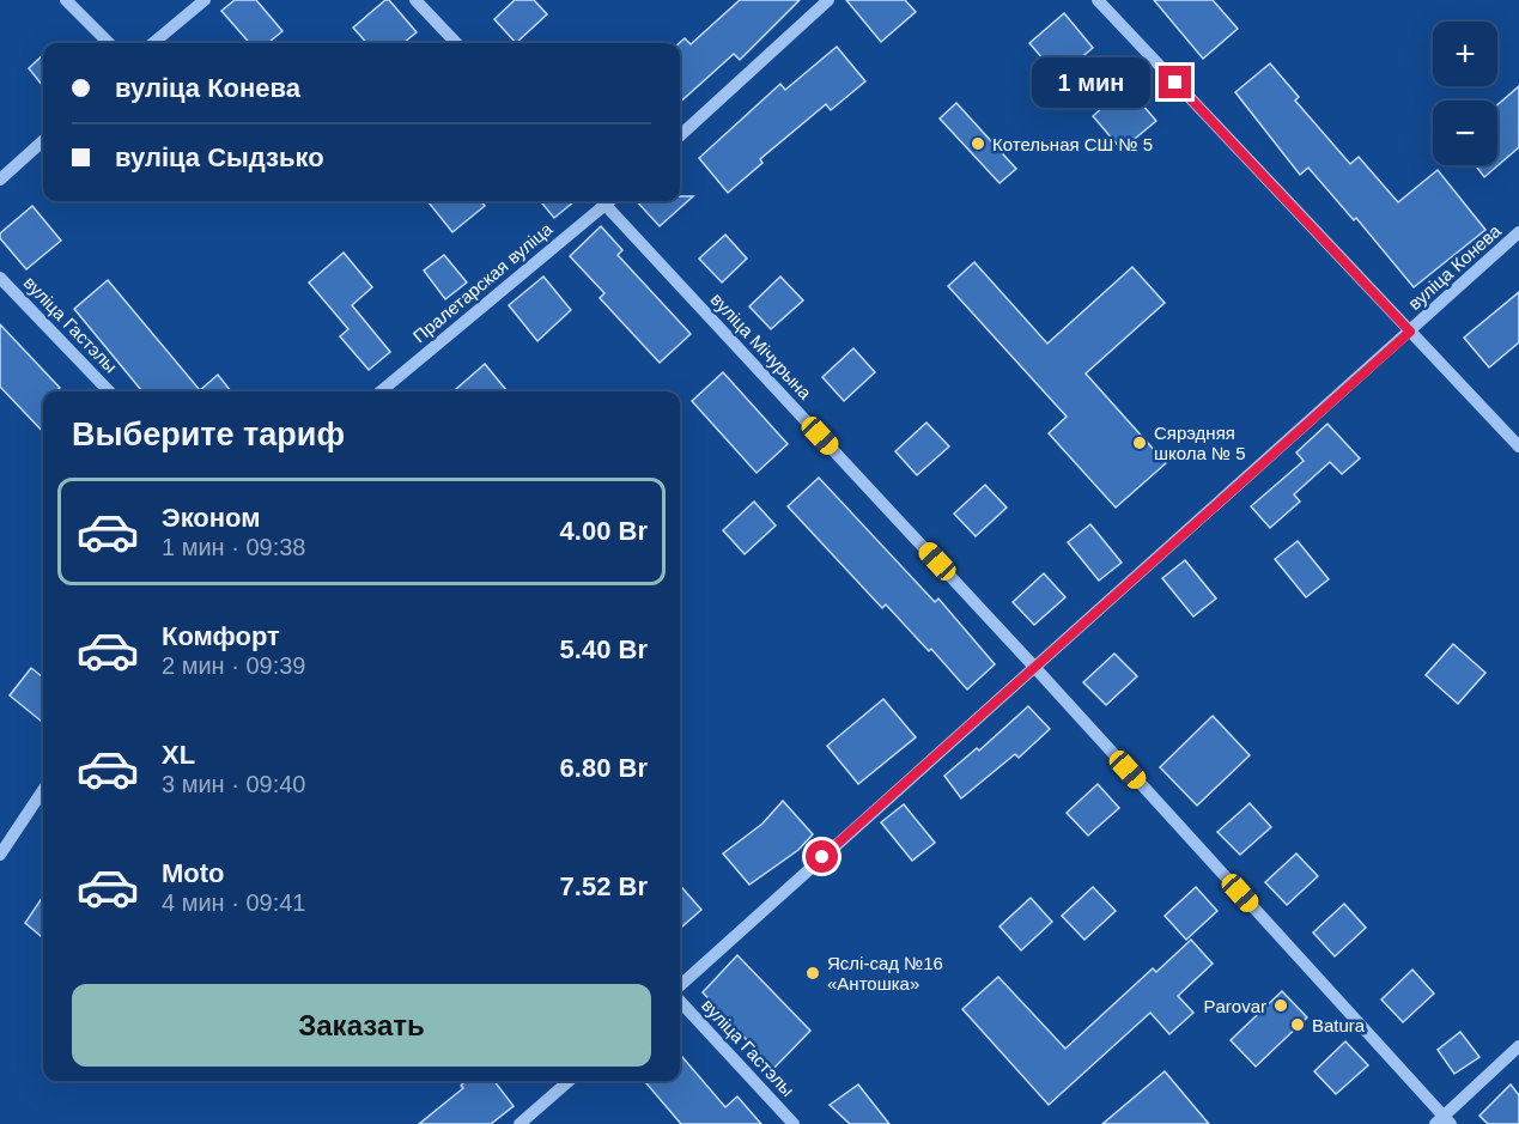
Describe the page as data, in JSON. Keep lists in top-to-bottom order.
{
  "streets": {
    "street": [
      "вуліца Конева",
      "Пралетарская вуліца",
      "вуліца Гастэлы",
      "вуліца Мічурына"
    ]
  },
  "crossings": [
    ["вуліца Конева", "вуліца Мічурына"]
  ],
  "places": [
    "Котельная СШ № 5",
    "Сярэдняя школа № 5",
    "Яслі-сад №16 «Антошка»",
    "Parovar",
    "Batura"
  ],
  "page": {
    "map_buttons": ["+", "−"],
    "banner": ["вуліца Конева", "вуліца Сыдзько"],
    "bubble": "1 мин",
    "heading": "Выберите тариф",
    "list": [
      {
        "name": "Эконом",
        "note": "1 мин · 09:38",
        "value": "4.00 Br"
      },
      {
        "name": "Комфорт",
        "note": "2 мин · 09:39",
        "value": "5.40 Br"
      },
      {
        "name": "XL",
        "note": "3 мин · 09:40",
        "value": "6.80 Br"
      },
      {
        "name": "Moto",
        "note": "4 мин · 09:41",
        "value": "7.52 Br"
      }
    ],
    "buttons": "Заказать"
  }
}
